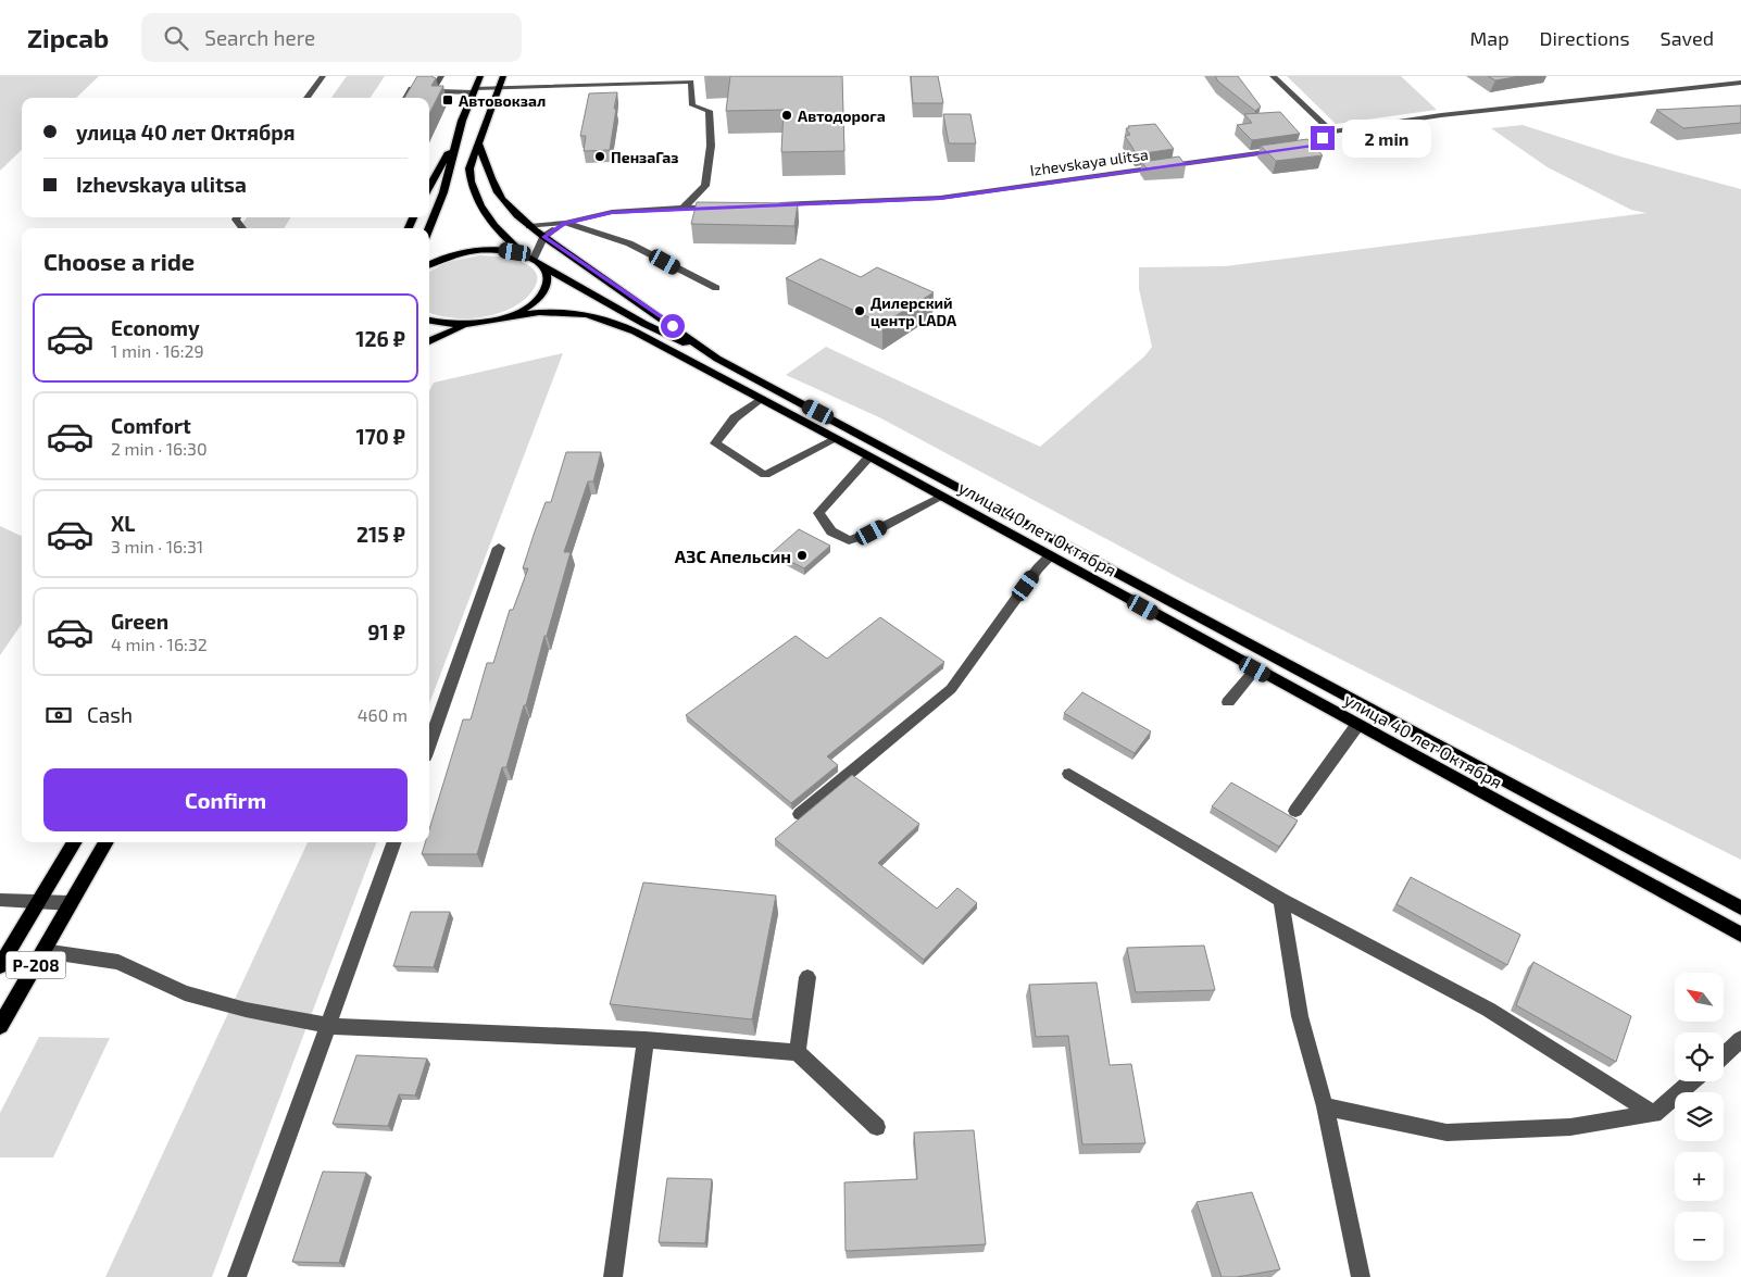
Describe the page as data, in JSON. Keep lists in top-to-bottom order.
{
  "streets": {
    "main road": ["улица 40 лет Октября", "Р-208"],
    "street": ["Izhevskaya ulitsa"]
  },
  "places": {
    "transit": ["Автовокзал"],
    "other": [
      "Автодорога",
      "ПензаГаз",
      "Дилерский центр LADA",
      "АЗС Апельсин"
    ]
  },
  "north": "top left",
  "page": {
    "header": "Zipcab",
    "search": "Search here",
    "nav": ["Map", "Directions", "Saved"],
    "banner": ["улица 40 лет Октября", "Izhevskaya ulitsa"],
    "bubble": "2 min",
    "heading": "Choose a ride",
    "list": [
      {
        "name": "Economy",
        "note": "1 min · 16:29",
        "value": "126 ₽"
      },
      {
        "name": "Comfort",
        "note": "2 min · 16:30",
        "value": "170 ₽"
      },
      {
        "name": "XL",
        "note": "3 min · 16:31",
        "value": "215 ₽"
      },
      {
        "name": "Green",
        "note": "4 min · 16:32",
        "value": "91 ₽"
      }
    ],
    "pay": ["Cash", "460 m"],
    "buttons": "Confirm",
    "map_buttons": ["+", "−"]
  }
}
